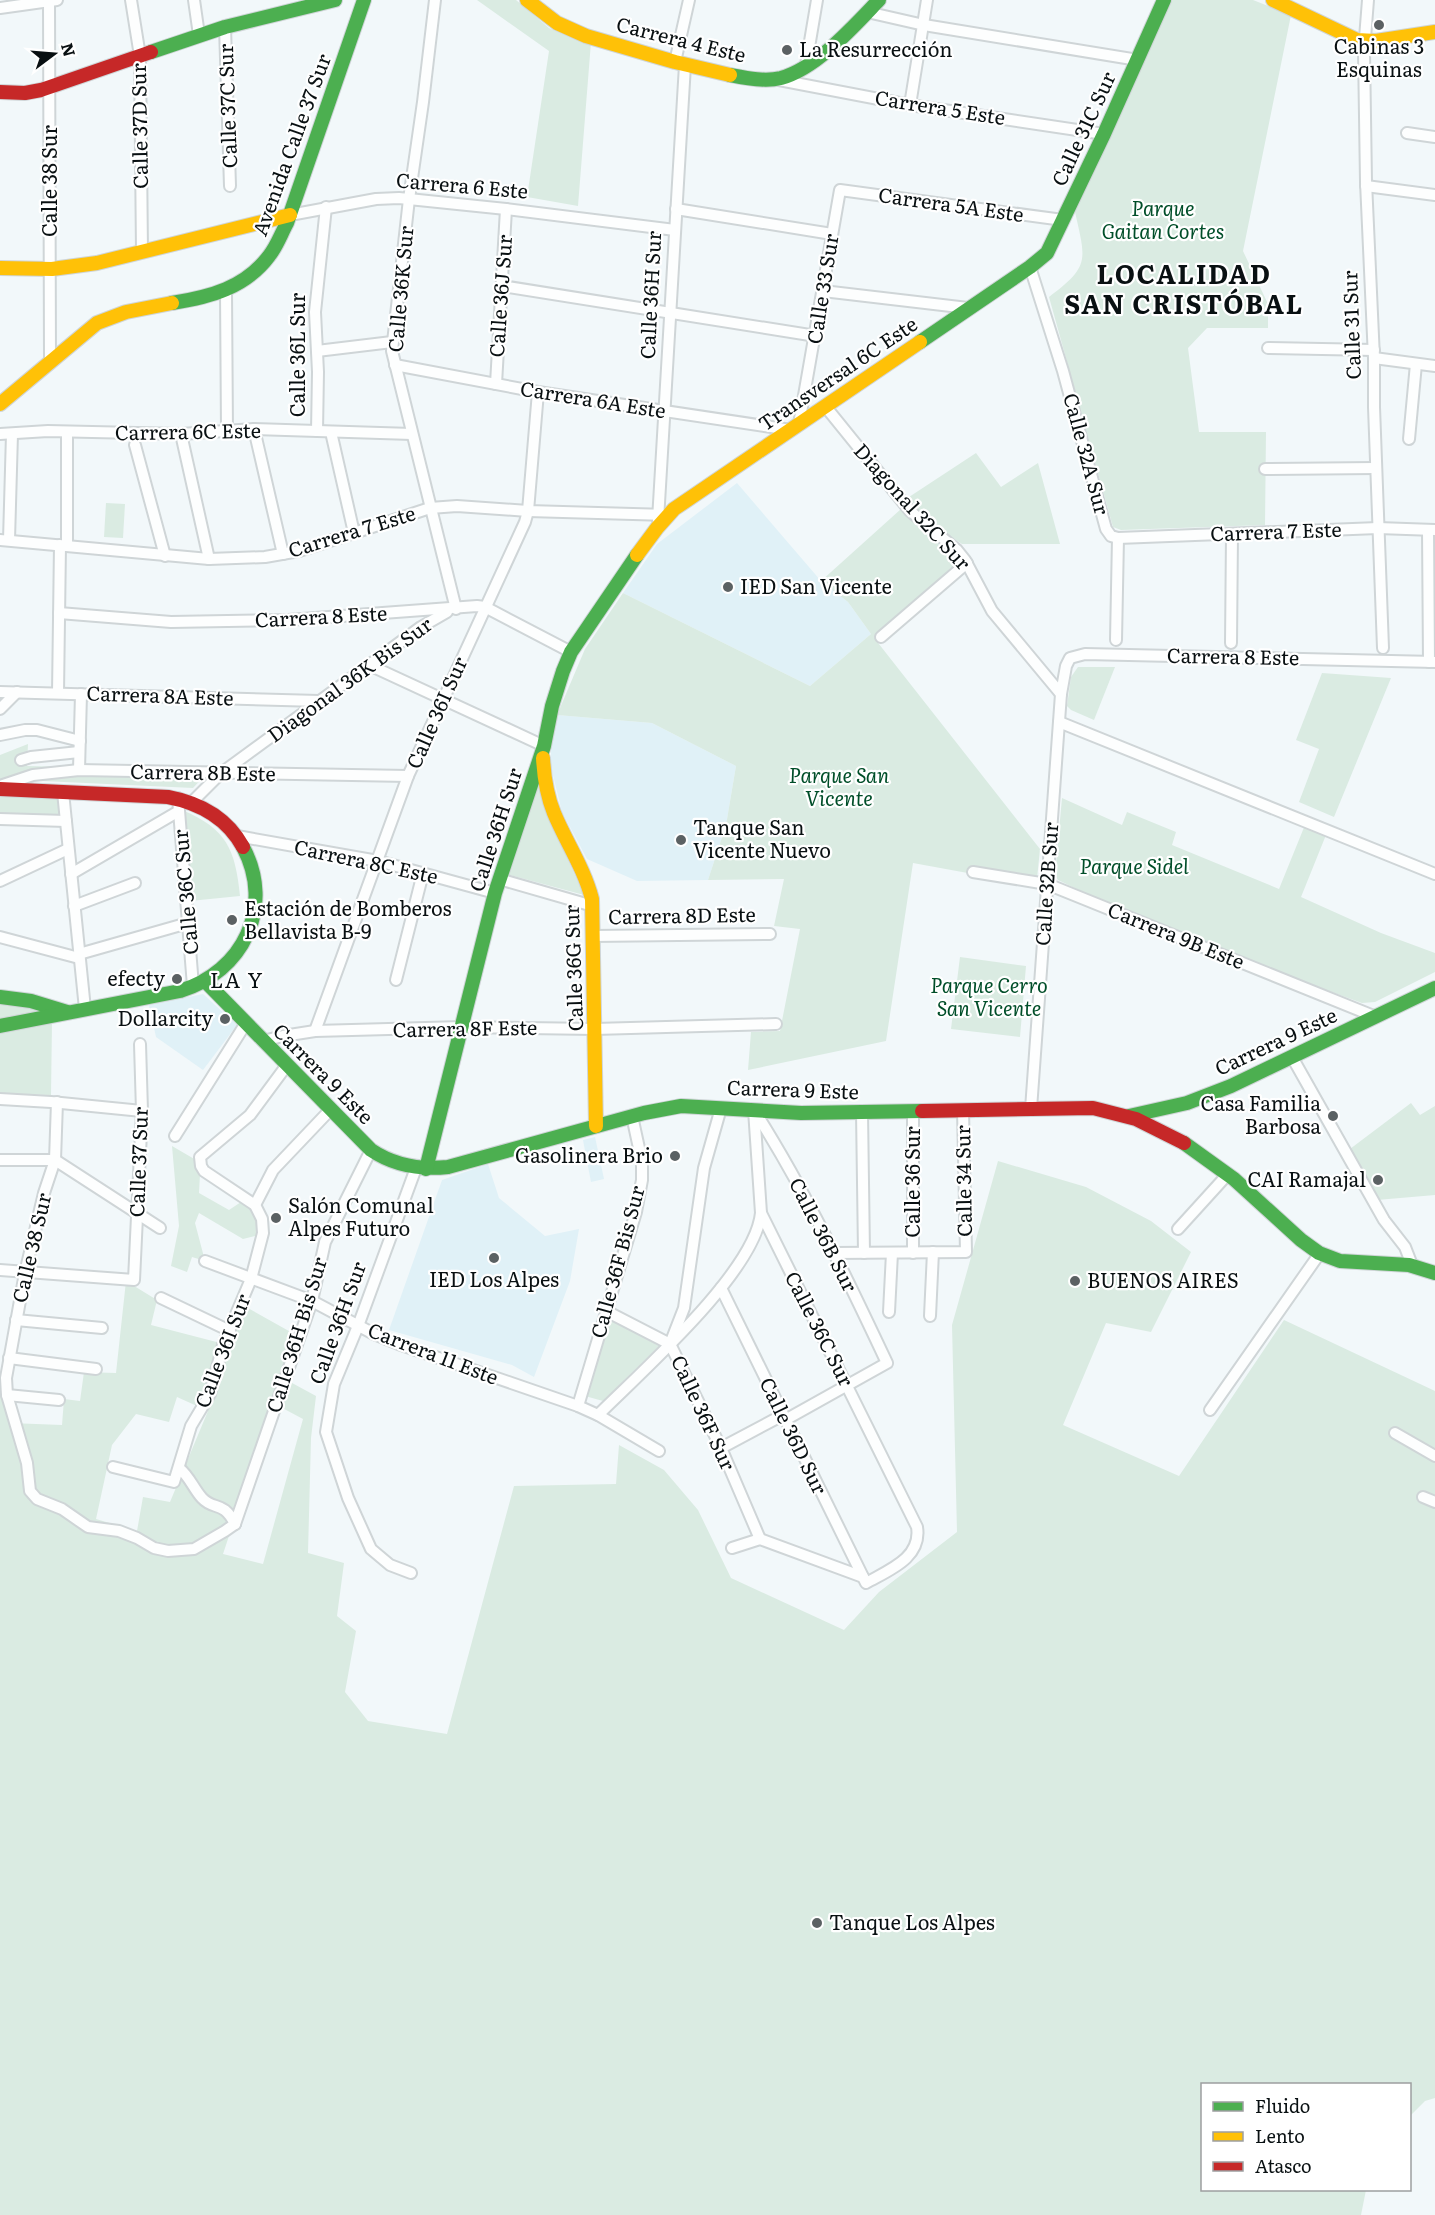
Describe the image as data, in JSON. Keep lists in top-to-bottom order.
{
  "streets": {
    "street": [
      "Carrera 4 Este",
      "Calle 37C Sur",
      "Carrera 5 Este",
      "Calle 37D Sur",
      "Calle 31C Sur",
      "Avenida Calle 37 Sur",
      "Calle 38 Sur",
      "Carrera 6 Este",
      "Carrera 5A Este",
      "Calle 36K Sur",
      "Calle 33 Sur",
      "Calle 36H Sur",
      "Calle 36J Sur",
      "Calle 31 Sur",
      "Calle 36L Sur",
      "Transversal 6C Este",
      "Carrera 6A Este",
      "Carrera 6C Este",
      "Calle 32A Sur",
      "Diagonal 32C Sur",
      "Carrera 7 Este",
      "Carrera 8 Este",
      "Diagonal 36K Bis Sur",
      "Carrera 8A Este",
      "Calle 36I Sur",
      "Carrera 8B Este",
      "Carrera 8C Este",
      "Calle 32B Sur",
      "Calle 36C Sur",
      "Carrera 8D Este",
      "Carrera 9B Este",
      "Calle 36G Sur",
      "Carrera 8F Este",
      "Carrera 9 Este",
      "Calle 37 Sur",
      "Calle 34 Sur",
      "Calle 36 Sur",
      "Calle 36B Sur",
      "Calle 36F Bis Sur",
      "Calle 36H Bis Sur",
      "Carrera 11 Este",
      "Calle 36F Sur",
      "Calle 36D Sur"
    ]
  },
  "crossings": [
    ["Carrera 4 Este", "Carrera 5 Este"],
    ["Carrera 4 Este", "Calle 36H Sur"],
    ["Carrera 5 Este", "Calle 31C Sur"],
    ["Calle 37D Sur", "Carrera 6 Este"],
    ["Calle 31C Sur", "Carrera 5A Este"],
    ["Calle 31C Sur", "Transversal 6C Este"],
    ["Calle 31C Sur", "Calle 32A Sur"],
    ["Avenida Calle 37 Sur", "Carrera 6 Este"],
    ["Calle 38 Sur", "Carrera 6 Este"],
    ["Calle 38 Sur", "Calle 37 Sur"],
    ["Calle 38 Sur", "Calle 36H Bis Sur"],
    ["Carrera 6 Este", "Calle 36K Sur"],
    ["Carrera 6 Este", "Calle 36H Sur"],
    ["Carrera 6 Este", "Calle 36J Sur"],
    ["Carrera 6 Este", "Calle 36L Sur"],
    ["Carrera 5A Este", "Calle 33 Sur"],
    ["Calle 36K Sur", "Carrera 6A Este"],
    ["Calle 36K Sur", "Carrera 6C Este"],
    ["Calle 36K Sur", "Carrera 7 Este"],
    ["Calle 36K Sur", "Carrera 8 Este"],
    ["Calle 36K Sur", "Diagonal 36K Bis Sur"],
    ["Calle 33 Sur", "Transversal 6C Este"],
    ["Calle 33 Sur", "Carrera 6A Este"],
    ["Calle 36H Sur", "Transversal 6C Este"],
    ["Calle 36H Sur", "Carrera 6A Este"],
    ["Calle 36H Sur", "Carrera 7 Este"],
    ["Calle 36H Sur", "Carrera 8C Este"],
    ["Calle 36H Sur", "Calle 36G Sur"],
    ["Calle 36H Sur", "Carrera 8F Este"],
    ["Calle 36H Sur", "Carrera 9 Este"],
    ["Calle 36H Sur", "Carrera 11 Este"],
    ["Calle 36J Sur", "Carrera 6A Este"],
    ["Calle 31 Sur", "Carrera 7 Este"],
    ["Calle 36L Sur", "Carrera 6C Este"],
    ["Calle 36L Sur", "Carrera 7 Este"],
    ["Transversal 6C Este", "Carrera 6A Este"],
    ["Transversal 6C Este", "Calle 32A Sur"],
    ["Transversal 6C Este", "Diagonal 32C Sur"],
    ["Transversal 6C Este", "Carrera 7 Este"],
    ["Carrera 6A Este", "Calle 36I Sur"],
    ["Calle 32A Sur", "Carrera 7 Este"],
    ["Diagonal 32C Sur", "Carrera 8 Este"],
    ["Diagonal 32C Sur", "Calle 32B Sur"],
    ["Carrera 7 Este", "Calle 36I Sur"],
    ["Carrera 8 Este", "Diagonal 36K Bis Sur"],
    ["Carrera 8 Este", "Calle 36I Sur"],
    ["Carrera 8 Este", "Calle 32B Sur"],
    ["Diagonal 36K Bis Sur", "Carrera 8A Este"],
    ["Diagonal 36K Bis Sur", "Carrera 8B Este"],
    ["Calle 36I Sur", "Carrera 8B Este"],
    ["Calle 36I Sur", "Carrera 8C Este"],
    ["Calle 36I Sur", "Carrera 8F Este"],
    ["Calle 36I Sur", "Carrera 11 Este"],
    ["Calle 32B Sur", "Carrera 9B Este"],
    ["Calle 32B Sur", "Carrera 9 Este"],
    ["Calle 36C Sur", "Carrera 9 Este"],
    ["Calle 36C Sur", "Calle 36B Sur"],
    ["Calle 36C Sur", "Calle 36D Sur"],
    ["Carrera 8D Este", "Calle 36G Sur"],
    ["Carrera 9B Este", "Carrera 9 Este"],
    ["Calle 36G Sur", "Carrera 8F Este"],
    ["Calle 36G Sur", "Carrera 9 Este"],
    ["Carrera 8F Este", "Carrera 9 Este"],
    ["Carrera 9 Este", "Calle 34 Sur"],
    ["Carrera 9 Este", "Calle 36 Sur"],
    ["Carrera 9 Este", "Calle 36B Sur"],
    ["Carrera 9 Este", "Calle 36F Bis Sur"],
    ["Carrera 9 Este", "Calle 36H Bis Sur"],
    ["Carrera 9 Este", "Calle 36F Sur"],
    ["Calle 36F Bis Sur", "Carrera 11 Este"],
    ["Calle 36H Bis Sur", "Carrera 11 Este"]
  ],
  "districts": ["LOCALIDAD SAN CRISTÓBAL", "LA Y"],
  "parks": [
    "Parque Gaitan Cortes",
    "Parque San Vicente",
    "Parque Sidel",
    "Parque Cerro San Vicente"
  ],
  "places": [
    "Cabinas 3 Esquinas",
    "La Resurrección",
    "IED San Vicente",
    "Tanque San Vicente Nuevo",
    "Estación de Bomberos Bellavista B-9",
    "efecty",
    "Dollarcity",
    "Casa Familia Barbosa",
    "Gasolinera Brio",
    "CAI Ramajal",
    "Salón Comunal Alpes Futuro",
    "IED Los Alpes",
    "BUENOS AIRES",
    "Tanque Los Alpes"
  ],
  "legend": ["Fluido", "Lento", "Atasco"],
  "north": "right"
}
